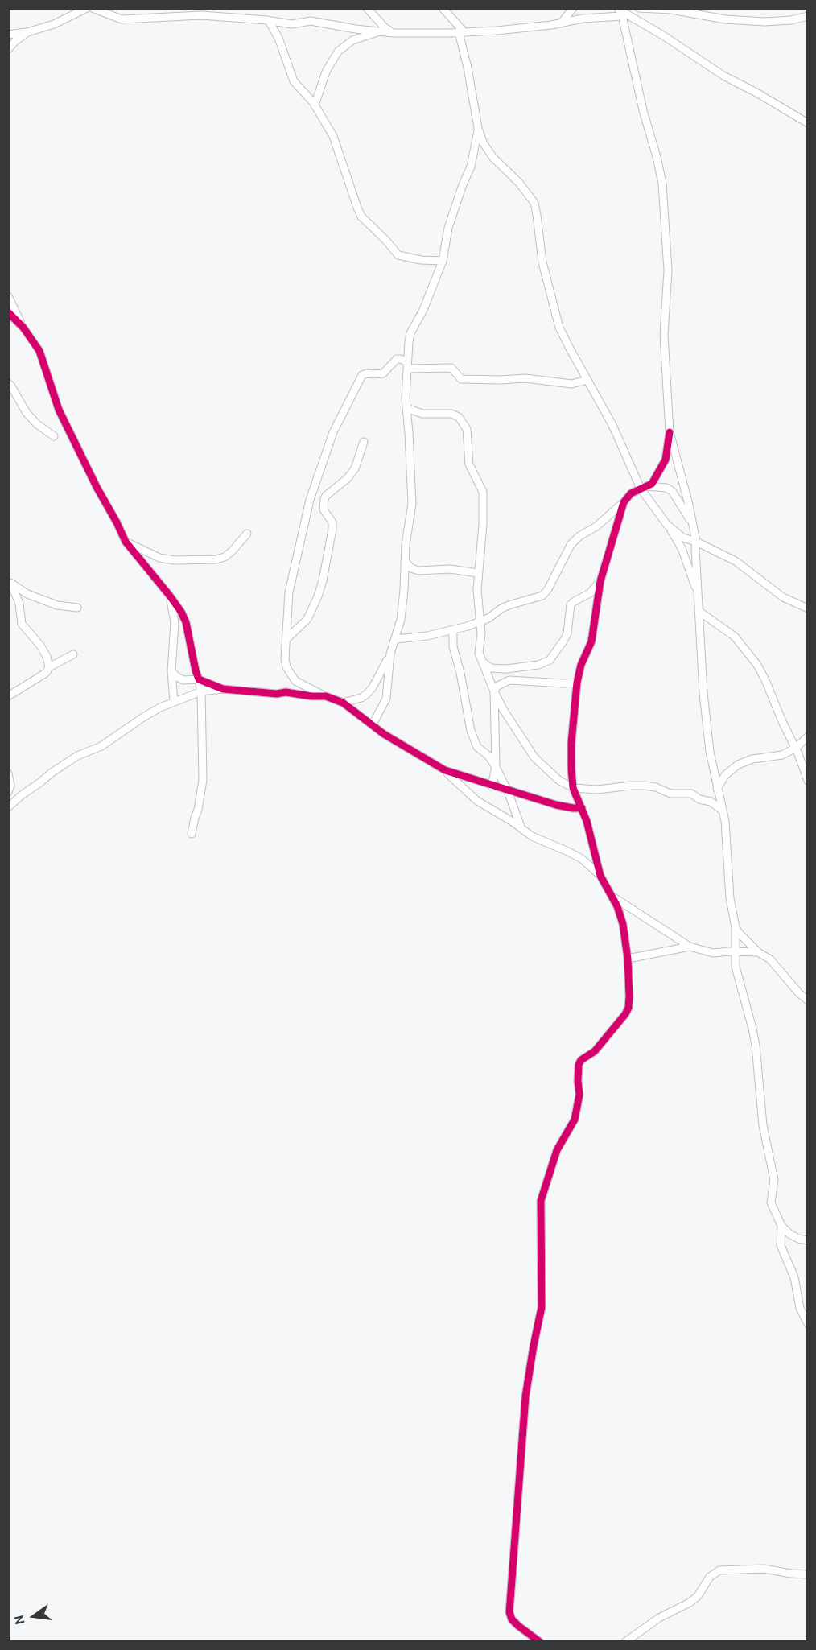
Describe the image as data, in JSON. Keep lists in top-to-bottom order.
{
  "north": "left"
}
